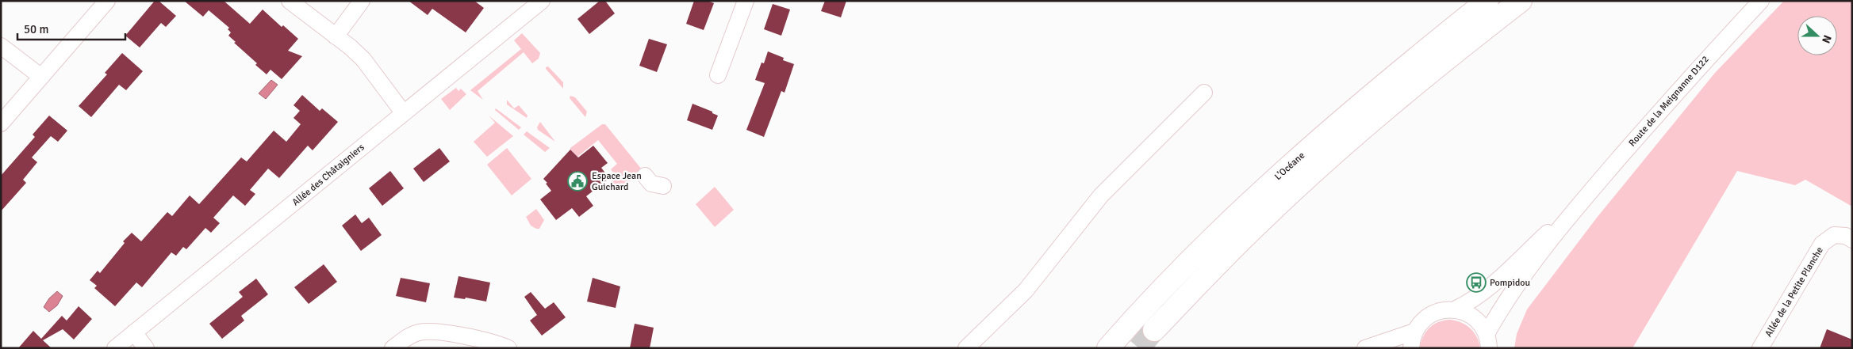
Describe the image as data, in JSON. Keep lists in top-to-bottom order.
{
  "streets": {
    "highway": ["L’Océane"],
    "street": ["Route de la Meignanne D122", "Allée des Châtaigniers", "Allée de la Petite Planche"]
  },
  "places": {
    "public building": ["Espace Jean Guichard"],
    "bus stop": ["Pompidou"]
  },
  "scale_bar": "50 m",
  "north": "right"
}
